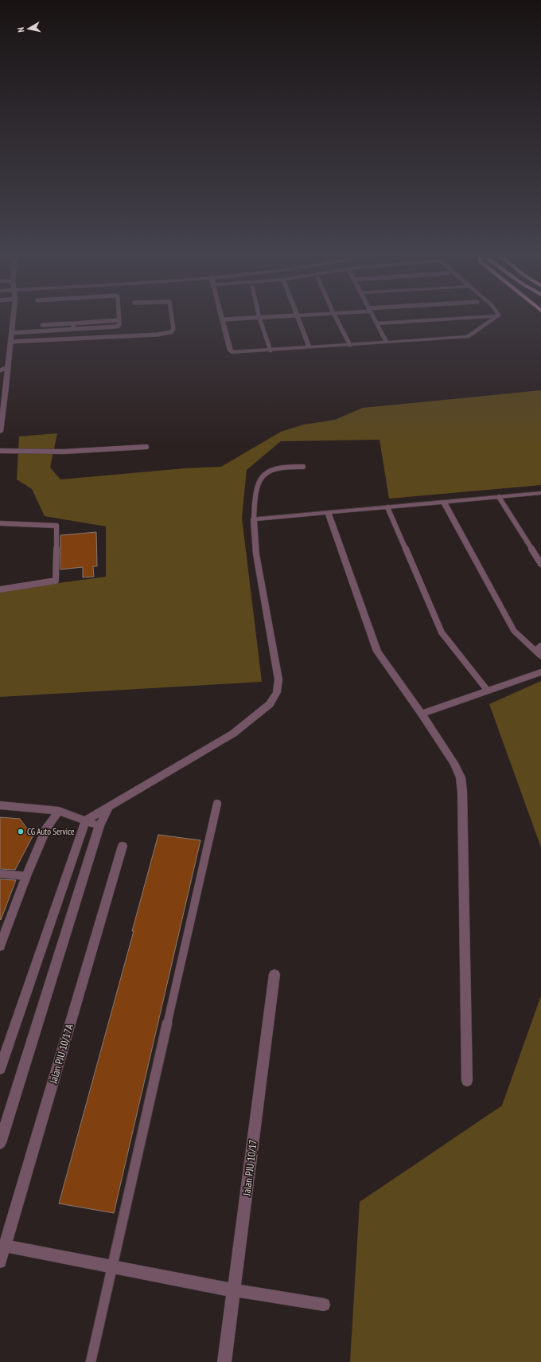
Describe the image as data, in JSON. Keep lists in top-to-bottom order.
{
  "streets": {
    "street": ["Jalan PJU 10/17A", "Jalan PJU 10/17"]
  },
  "places": ["CG Auto Service"],
  "north": "left"
}
